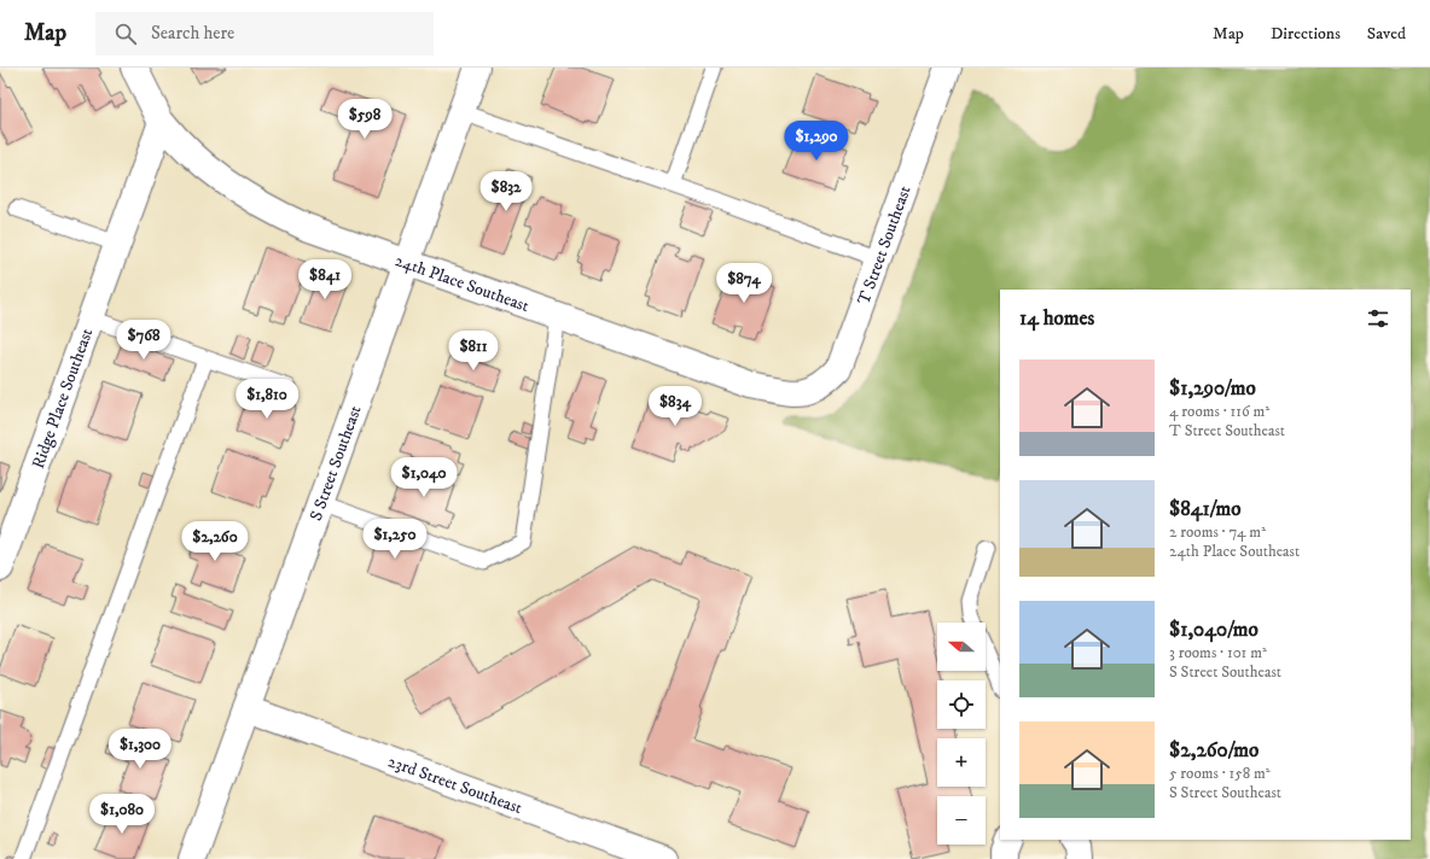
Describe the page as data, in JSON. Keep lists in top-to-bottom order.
{
  "streets": {
    "street": [
      "T Street Southeast",
      "24th Place Southeast",
      "Ridge Place Southeast",
      "S Street Southeast",
      "23rd Street Southeast"
    ]
  },
  "crossings": [
    ["T Street Southeast", "24th Place Southeast"],
    ["24th Place Southeast", "Ridge Place Southeast"],
    ["24th Place Southeast", "S Street Southeast"],
    ["S Street Southeast", "23rd Street Southeast"]
  ],
  "north": "left",
  "page": {
    "header": "Map",
    "search": "Search here",
    "nav": ["Map", "Directions", "Saved"],
    "price": [
      "$598",
      "$1,290",
      "$832",
      "$841",
      "$874",
      "$768",
      "$811",
      "$1,810",
      "$834",
      "$1,040",
      "$1,250",
      "$2,260",
      "$1,300",
      "$1,080"
    ],
    "heading": "14 homes",
    "list": [
      {
        "name": "$1,290/mo",
        "note": "4 rooms · 116 m² · T Street Southeast"
      },
      {
        "name": "$841/mo",
        "note": "2 rooms · 74 m² · 24th Place Southeast"
      },
      {
        "name": "$1,040/mo",
        "note": "3 rooms · 101 m² · S Street Southeast"
      },
      {
        "name": "$2,260/mo",
        "note": "5 rooms · 158 m² · S Street Southeast"
      }
    ],
    "map_buttons": ["+", "−"]
  }
}
